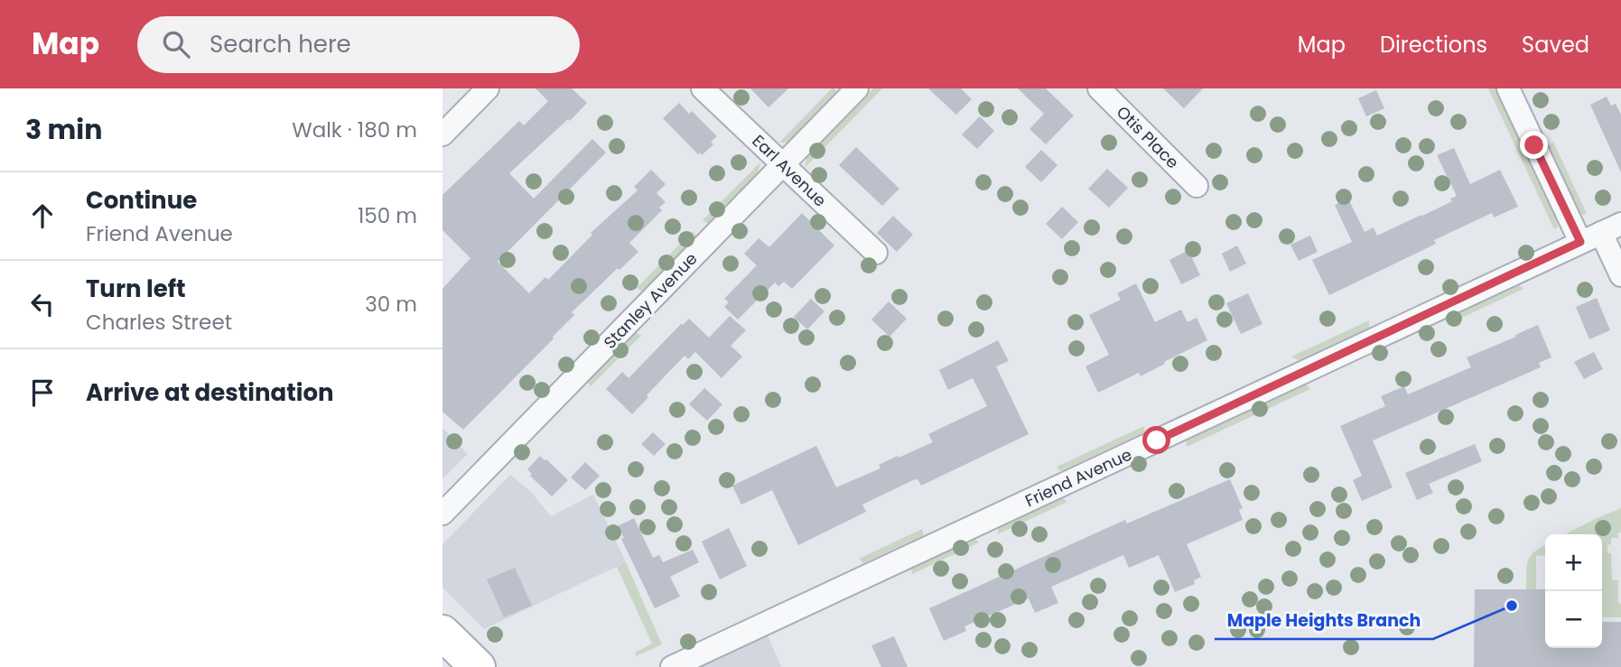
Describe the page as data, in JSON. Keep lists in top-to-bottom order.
{
  "streets": {
    "street": [
      "Otis Place",
      "Earl Avenue",
      "Stanley Avenue",
      "Friend Avenue"
    ]
  },
  "crossings": [
    ["Earl Avenue", "Stanley Avenue"]
  ],
  "places": ["Maple Heights Branch"],
  "page": {
    "header": "Map",
    "search": "Search here",
    "nav": ["Map", "Directions", "Saved"],
    "heading": ["3 min", "Walk · 180 m"],
    "list": [
      ["Continue", "Friend Avenue", "150 m"],
      ["Turn left", "Charles Street", "30 m"],
      "Arrive at destination"
    ],
    "map_buttons": ["+", "−"]
  }
}
